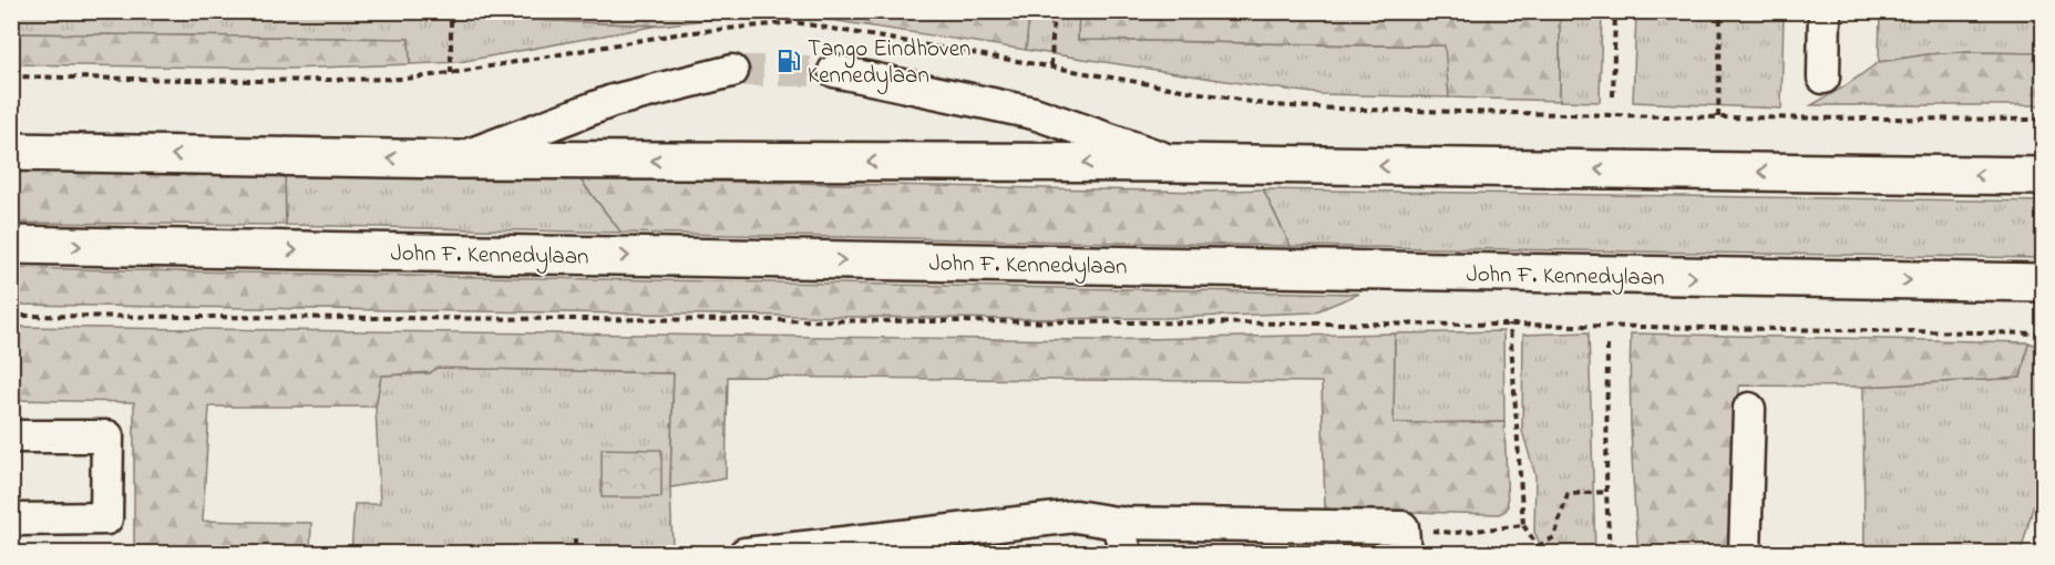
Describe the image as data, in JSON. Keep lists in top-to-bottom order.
{
  "streets": {
    "main road": ["John F. Kennedylaan"]
  },
  "places": {
    "fuel station": ["Tango Eindhoven Kennedylaan"]
  }
}
